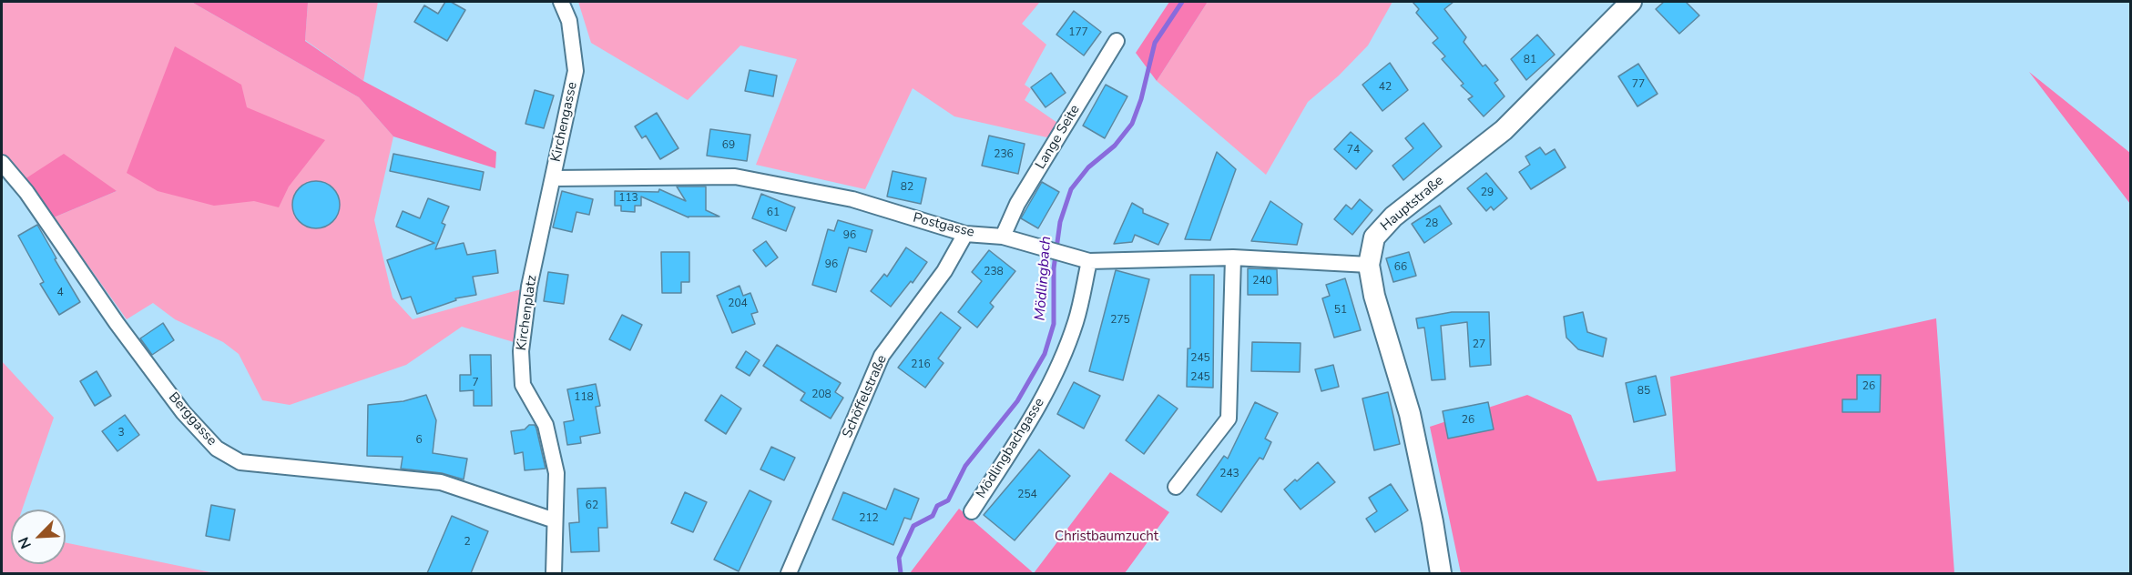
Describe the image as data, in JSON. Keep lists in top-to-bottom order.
{
  "streets": {
    "main road": ["Hauptstraße"],
    "street": [
      "Kirchengasse",
      "Lange Seite",
      "Postgasse",
      "Kirchenplatz",
      "Schöffelstraße",
      "Berggasse",
      "Mödlingbachgasse"
    ]
  },
  "crossings": [
    ["Kirchengasse", "Postgasse"],
    ["Kirchengasse", "Kirchenplatz"],
    ["Lange Seite", "Postgasse"],
    ["Hauptstraße", "Postgasse"],
    ["Postgasse", "Kirchenplatz"],
    ["Postgasse", "Schöffelstraße"],
    ["Postgasse", "Mödlingbachgasse"],
    ["Kirchenplatz", "Berggasse"]
  ],
  "water": ["Mödlingbach"],
  "parks": ["Christbaumzucht"],
  "house_numbers": [
    "177",
    "81",
    "77",
    "42",
    "69",
    "74",
    "236",
    "82",
    "29",
    "113",
    "61",
    "28",
    "96",
    "96",
    "66",
    "238",
    "240",
    "4",
    "204",
    "51",
    "275",
    "27",
    "245",
    "216",
    "245",
    "7",
    "26",
    "85",
    "208",
    "118",
    "26",
    "3",
    "6",
    "243",
    "254",
    "62",
    "212",
    "2"
  ],
  "north": "bottom left"
}
